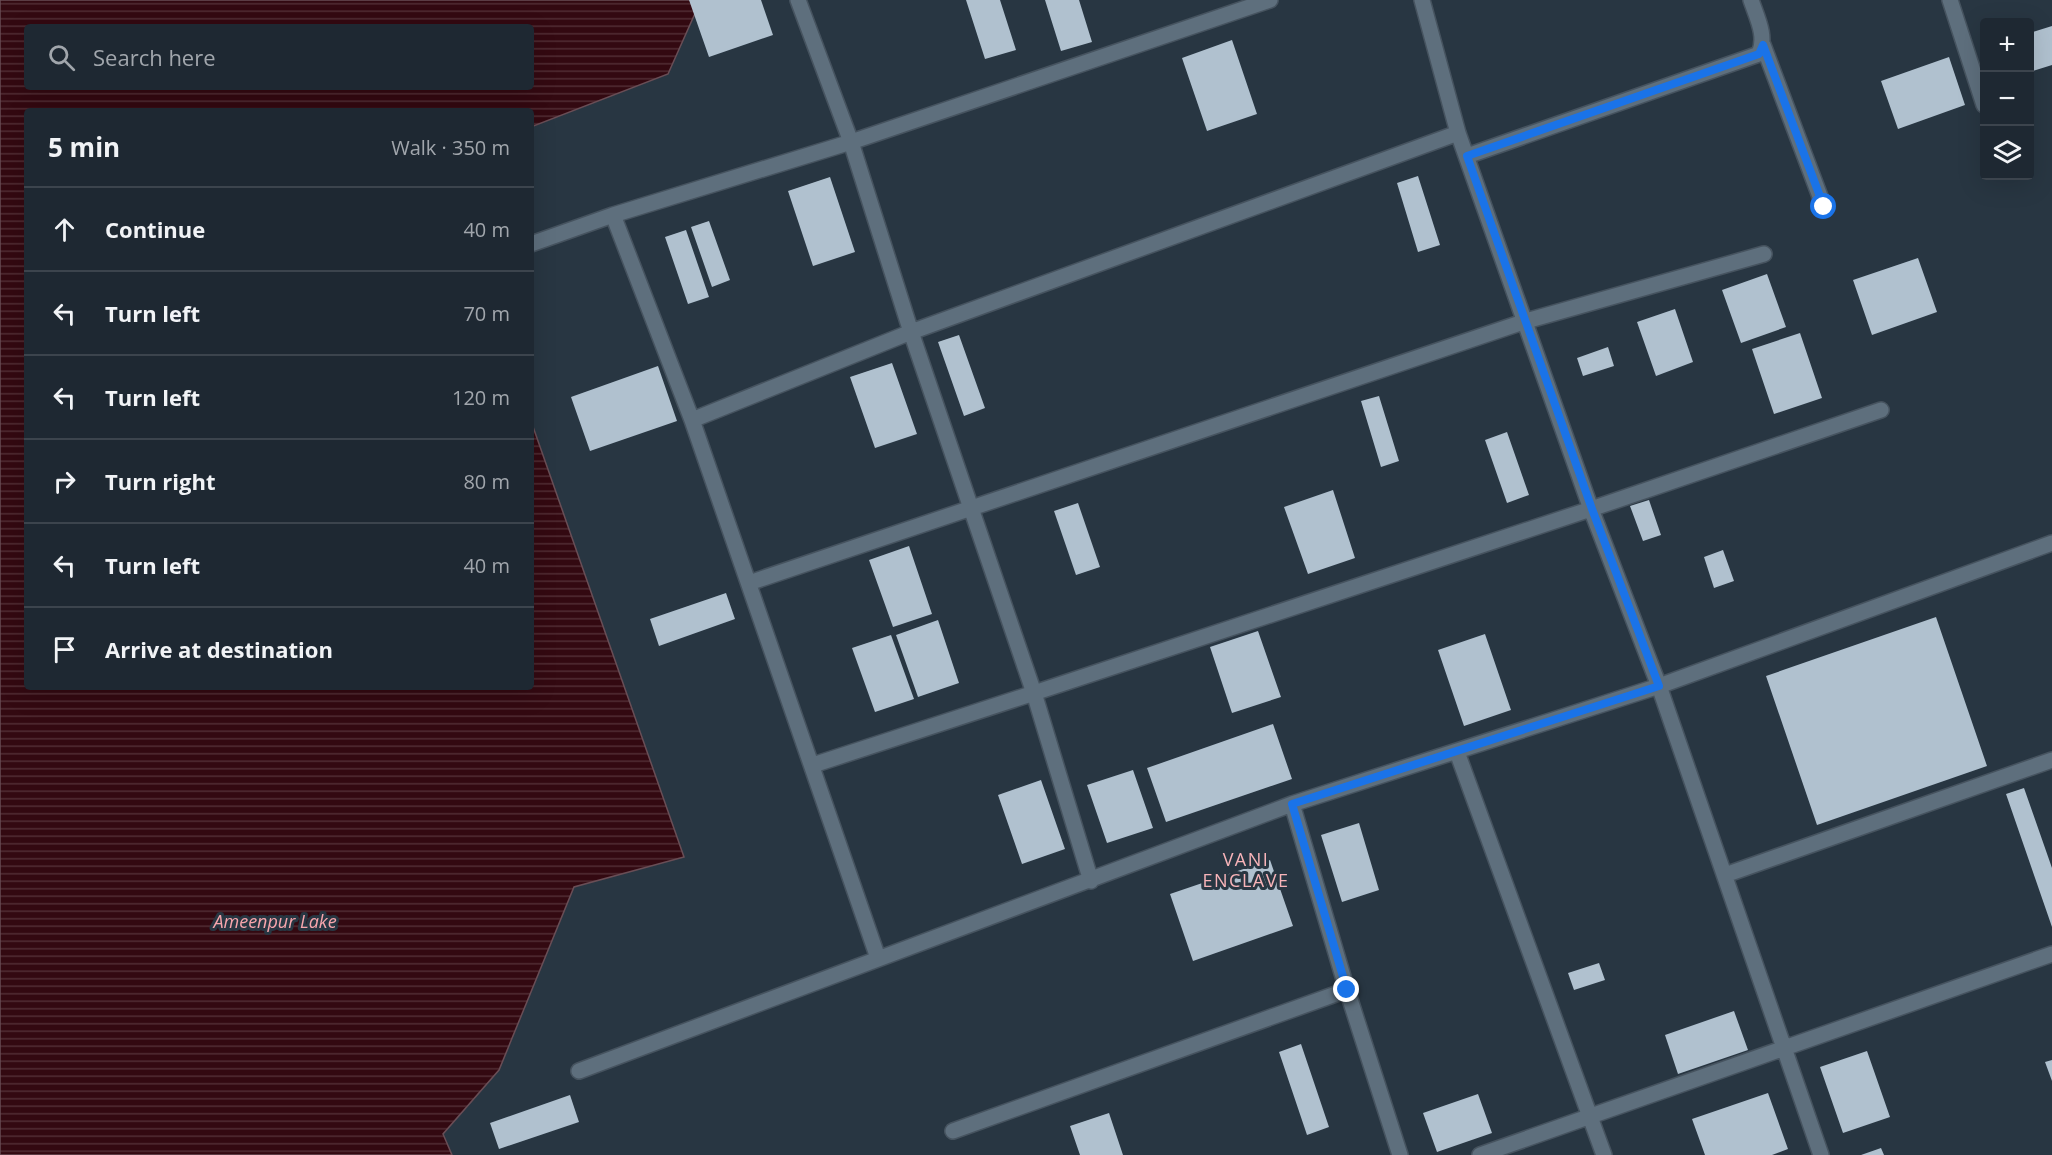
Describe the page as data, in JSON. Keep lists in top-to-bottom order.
{
  "districts": ["VANI ENCLAVE"],
  "water": ["Ameenpur Lake"],
  "page": {
    "map_buttons": ["+", "−"],
    "search": "Search here",
    "heading": ["5 min", "Walk · 350 m"],
    "list": [
      ["Continue", "40 m"],
      ["Turn left", "70 m"],
      ["Turn left", "120 m"],
      ["Turn right", "80 m"],
      ["Turn left", "40 m"],
      "Arrive at destination"
    ]
  }
}
